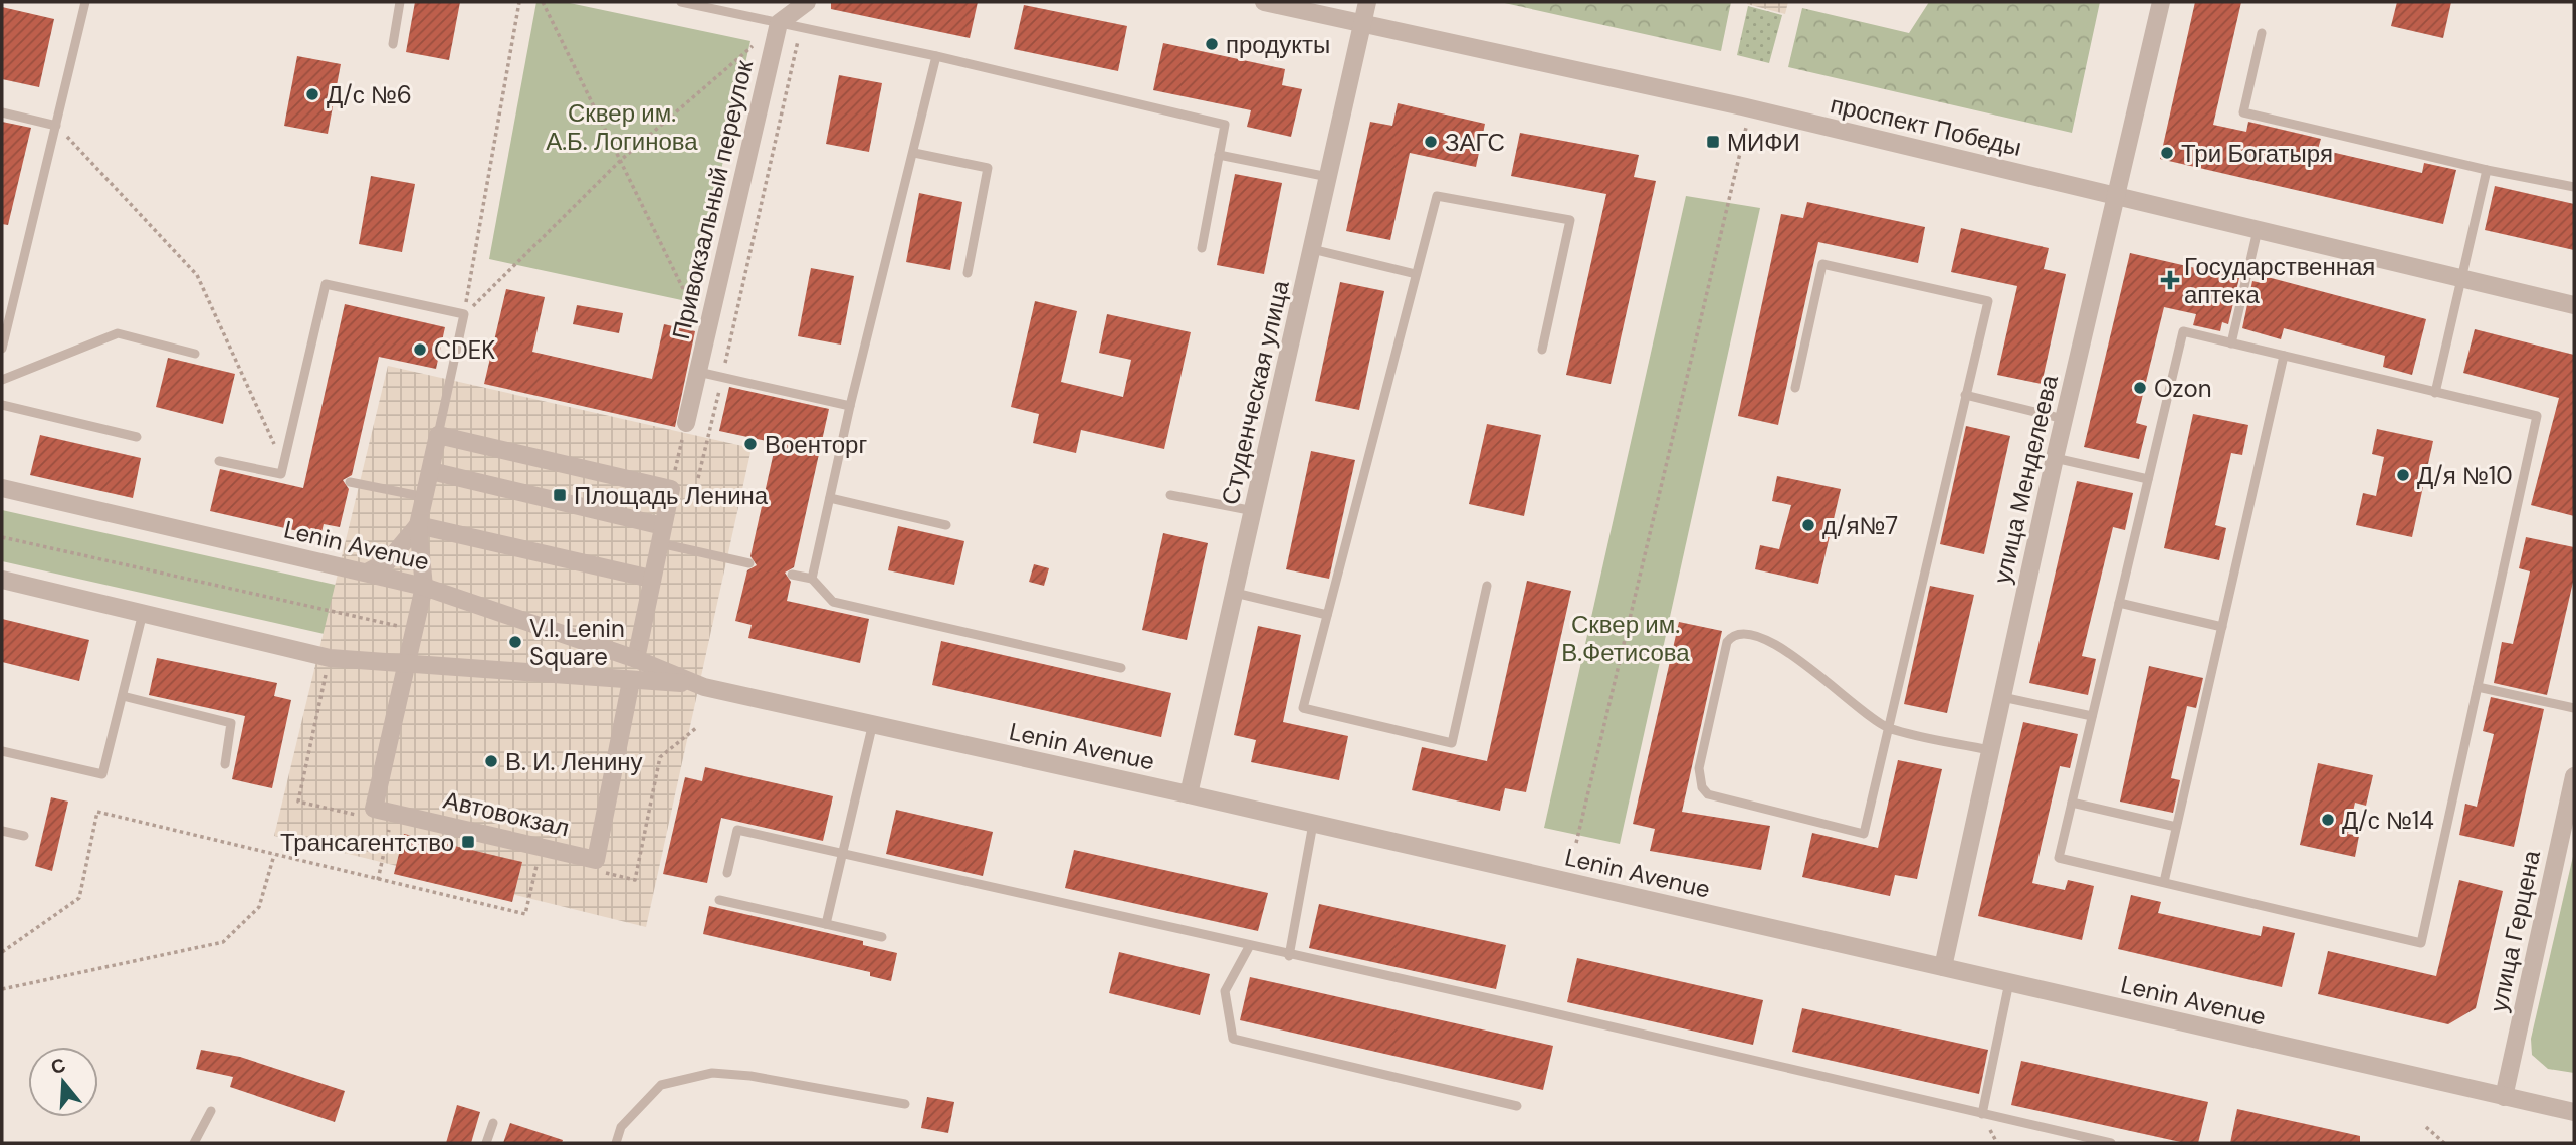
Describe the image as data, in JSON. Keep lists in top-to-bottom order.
{
  "streets": {
    "street": [
      "проспект Победы",
      "Привокзальный переулок",
      "Студенческая улица",
      "улица Менделеева",
      "Lenin Avenue",
      "Автовокзал",
      "улица Герцена"
    ]
  },
  "crossings": [
    ["проспект Победы", "Студенческая улица"],
    ["проспект Победы", "улица Менделеева"],
    ["Студенческая улица", "Lenin Avenue"],
    ["улица Менделеева", "Lenin Avenue"],
    ["Lenin Avenue", "Автовокзал"],
    ["Lenin Avenue", "улица Герцена"]
  ],
  "parks": ["Сквер им. А.Б. Логинова", "Сквер им. В.Фетисова"],
  "places": {
    "other": [
      "продукты",
      "Д/с №6",
      "ЗАГС",
      "Три Богатыря",
      "CDEK",
      "Ozon",
      "Военторг",
      "Д/я №10",
      "д/я№7",
      "V.I. Lenin Square",
      "В. И. Ленину",
      "Д/с №14"
    ],
    "transit": ["МИФИ", "Площадь Ленина", "Трансагентство"],
    "health": ["Государственная аптека"]
  },
  "north": "top"
}
